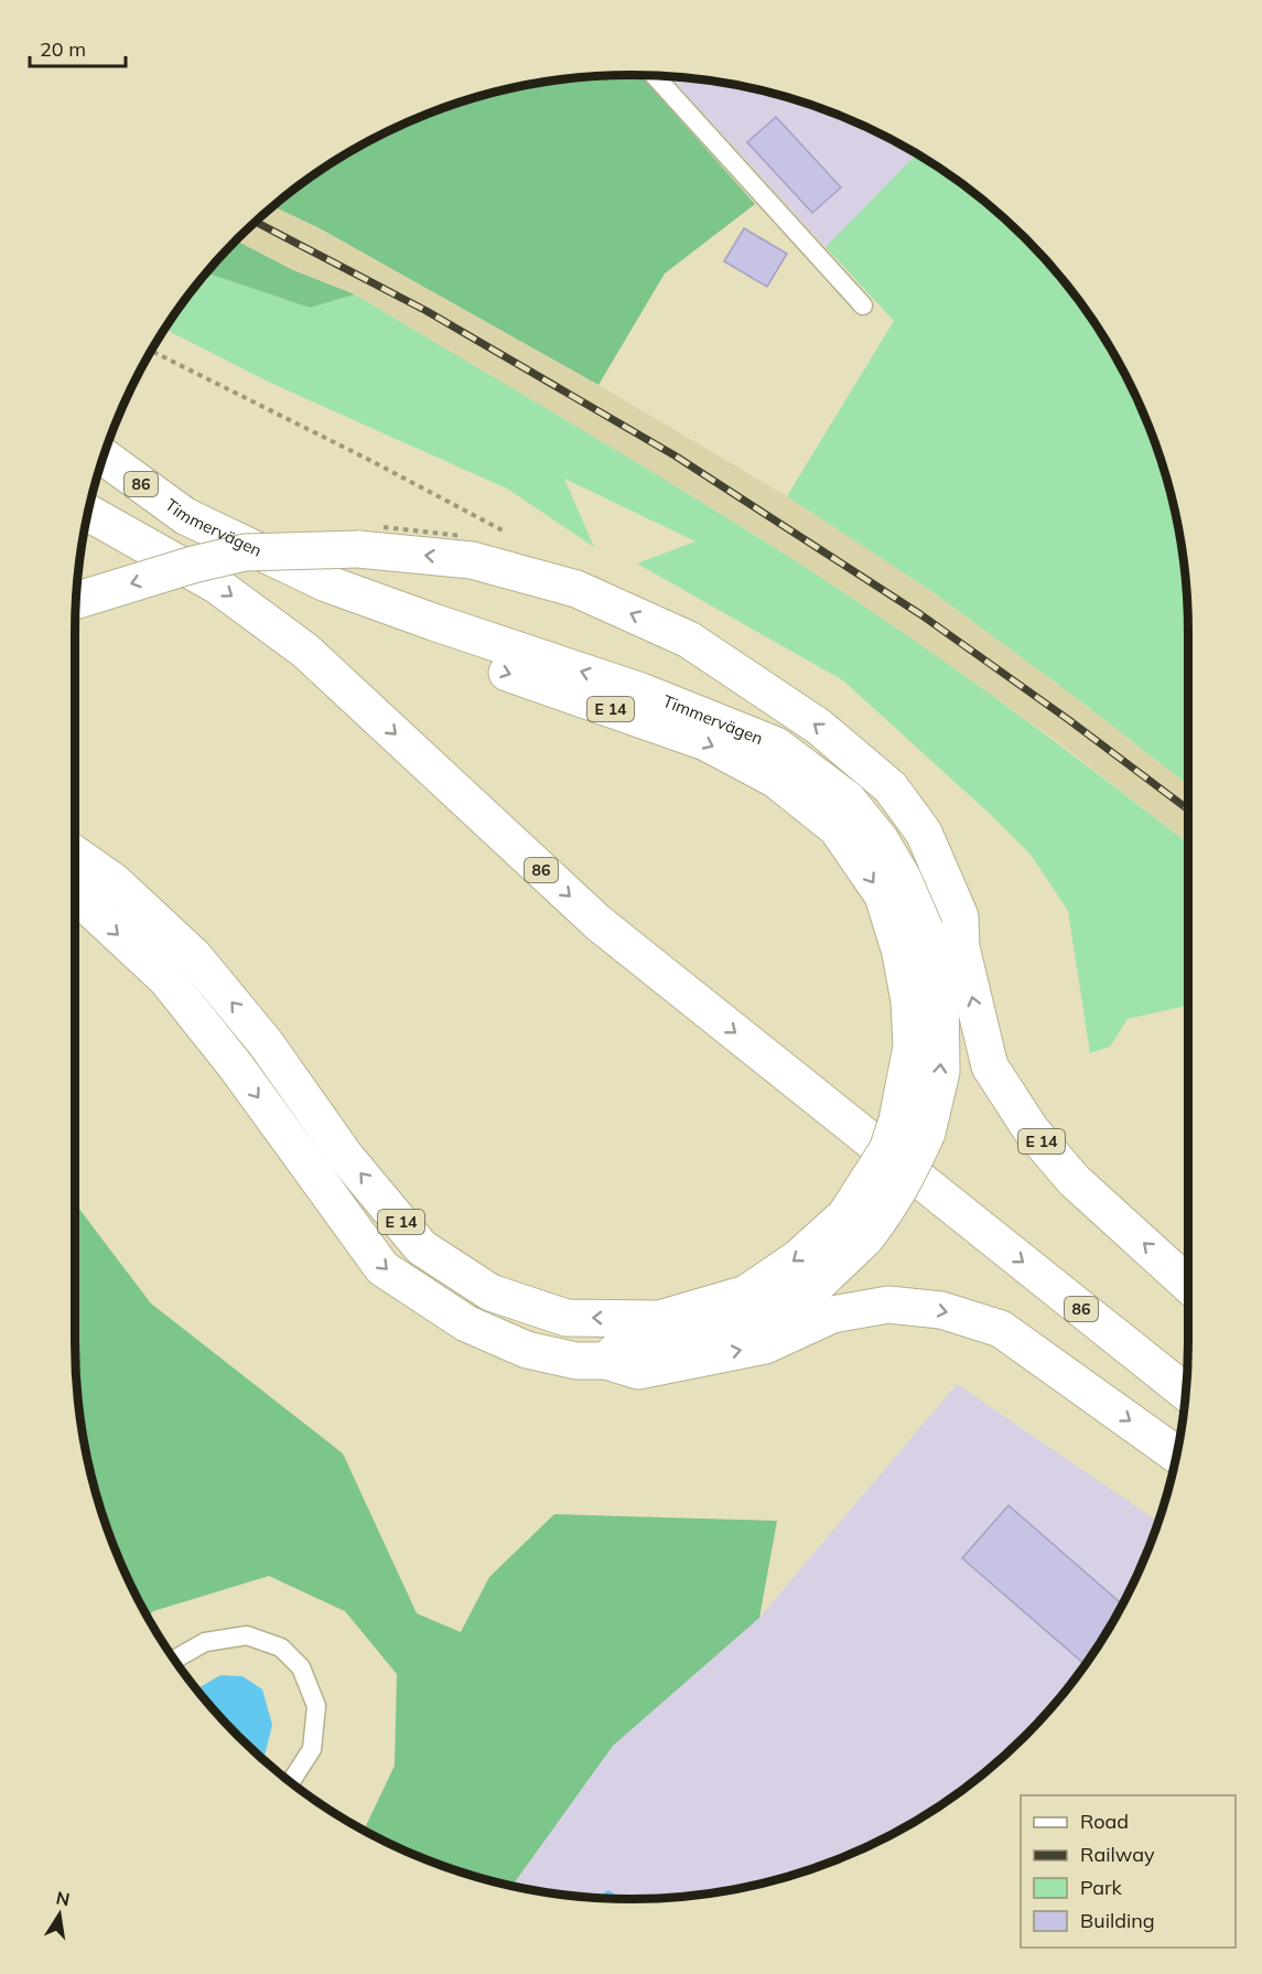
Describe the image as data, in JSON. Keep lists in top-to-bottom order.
{
  "streets": {
    "main road": ["86", "Timmervägen", "E 14"]
  },
  "crossings": [
    ["86", "Timmervägen"],
    ["86", "E 14"],
    ["Timmervägen", "E 14"]
  ],
  "legend": [
    "Road",
    "Railway",
    "Park",
    "Building"
  ],
  "scale_bar": "20 m",
  "north": "top"
}
